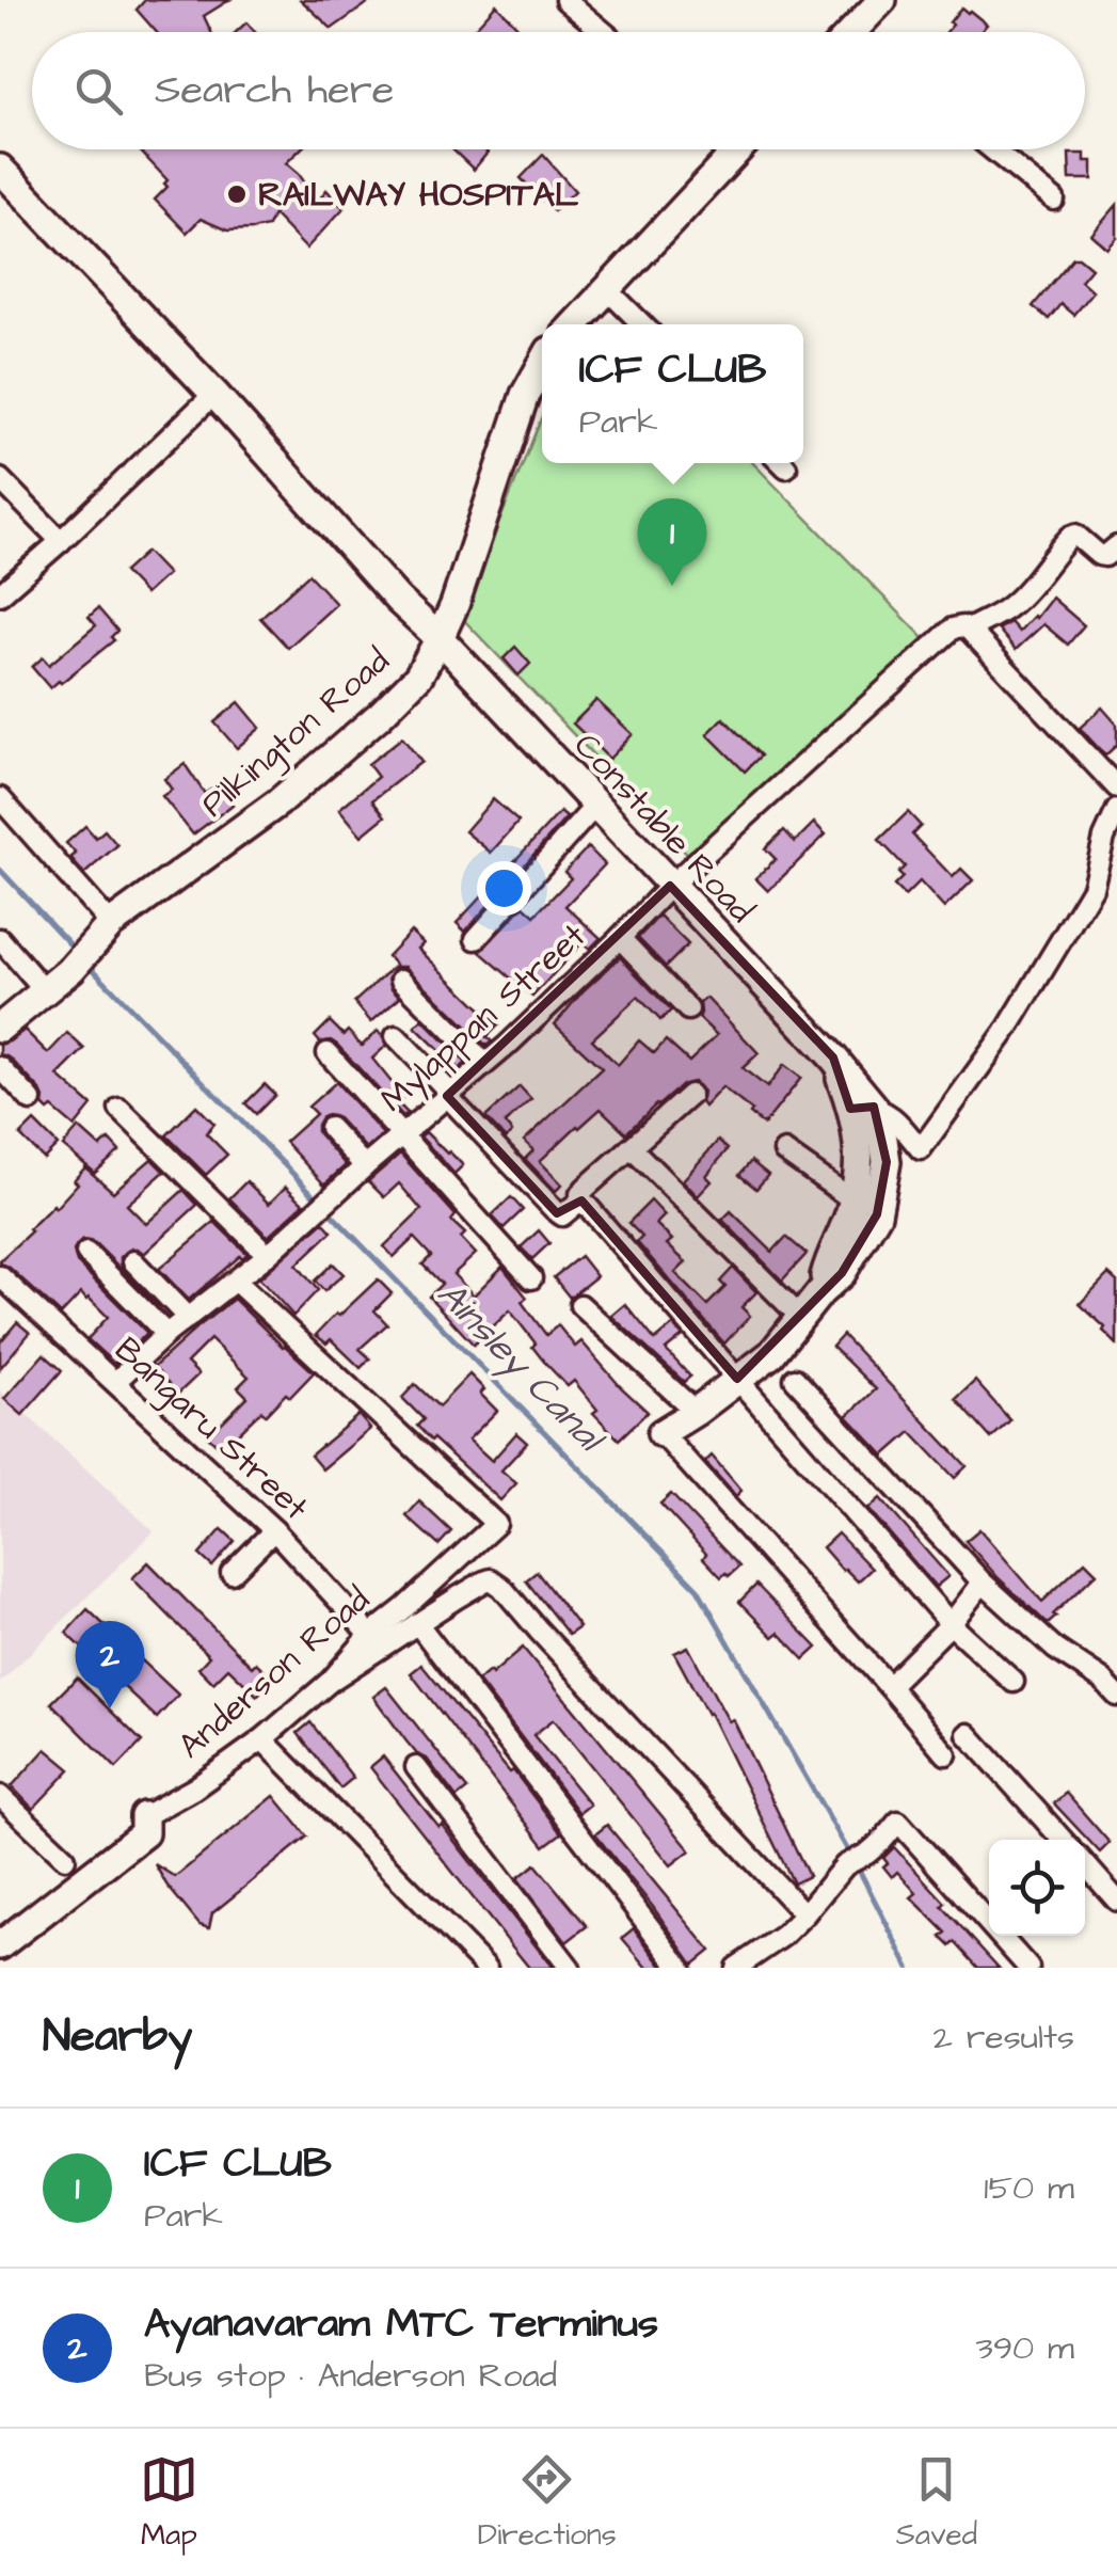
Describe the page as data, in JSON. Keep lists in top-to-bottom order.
{
  "streets": {
    "street": [
      "Pilkington Road",
      "Constable Road",
      "Mylappan Street",
      "Bangaru Street",
      "Anderson Road"
    ]
  },
  "crossings": [
    ["Pilkington Road", "Constable Road"],
    ["Constable Road", "Mylappan Street"],
    ["Mylappan Street", "Bangaru Street"],
    ["Mylappan Street", "Anderson Road"],
    ["Bangaru Street", "Anderson Road"]
  ],
  "water": ["Ainsley Canal"],
  "places": ["RAILWAY HOSPITAL"],
  "page": {
    "search": "Search here",
    "popup": ["ICF CLUB", "Park"],
    "pins": ["1", "2"],
    "heading": ["Nearby", "2 results"],
    "list": [
      {
        "mark": "1",
        "name": "ICF CLUB",
        "note": "Park",
        "value": "150 m"
      },
      {
        "mark": "2",
        "name": "Ayanavaram MTC Terminus",
        "note": "Bus stop · Anderson Road",
        "value": "390 m"
      }
    ],
    "nav": ["Map", "Directions", "Saved"]
  }
}
